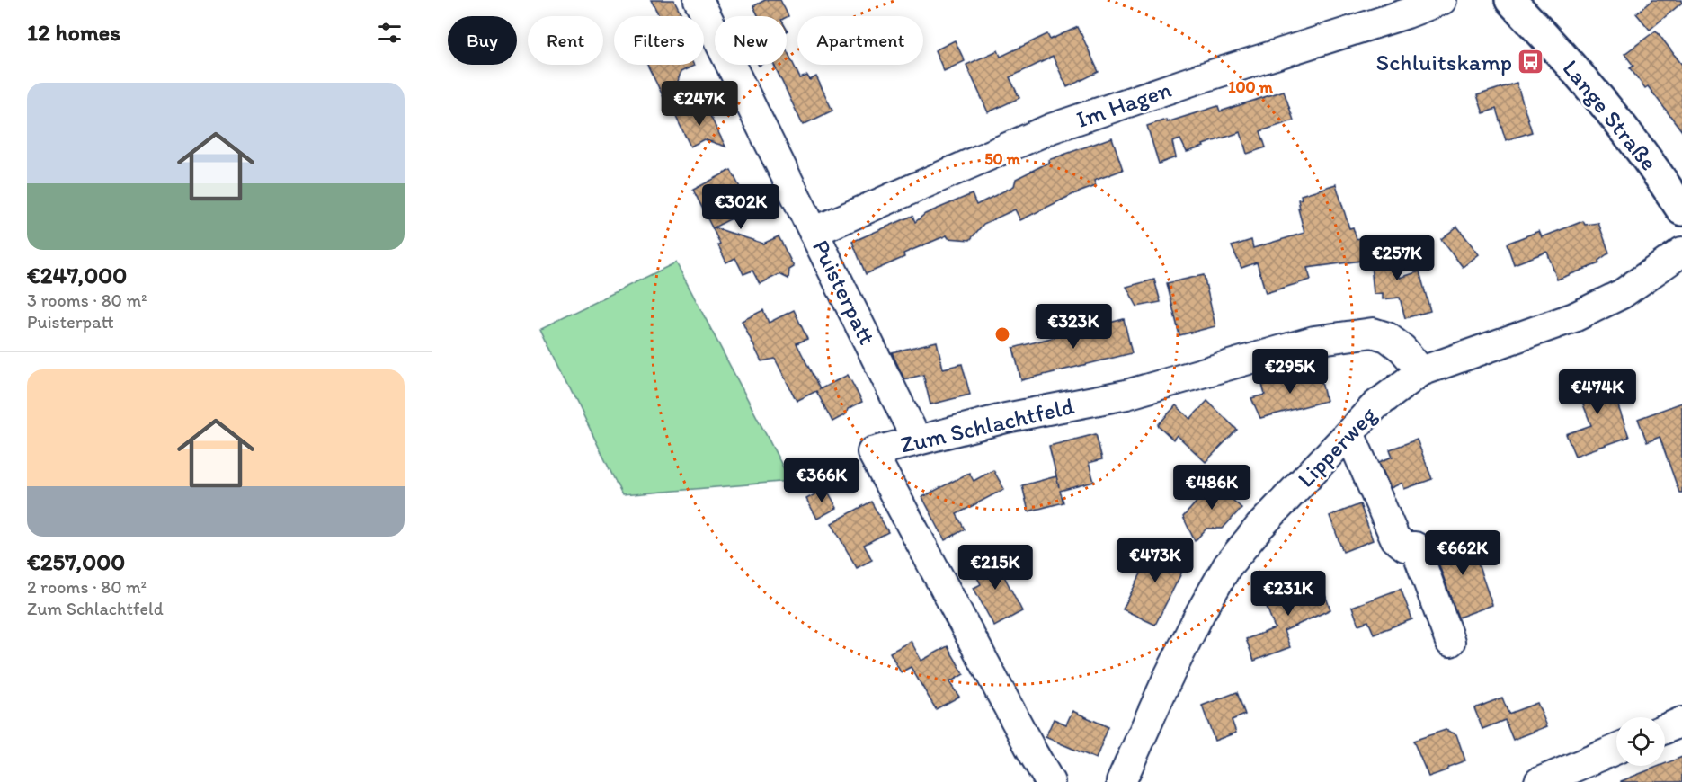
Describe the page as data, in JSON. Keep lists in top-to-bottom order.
{
  "streets": {
    "main road": ["Lange Straße"],
    "street": [
      "Im Hagen",
      "Puisterpatt",
      "Zum Schlachtfeld",
      "Lipperweg"
    ]
  },
  "crossings": [
    ["Im Hagen", "Puisterpatt"],
    ["Puisterpatt", "Zum Schlachtfeld"],
    ["Zum Schlachtfeld", "Lipperweg"]
  ],
  "places": {
    "bus stop": ["Schluitskamp"]
  },
  "page": {
    "heading": "12 homes",
    "chip": [
      "Buy",
      "Rent",
      "Filters",
      "New",
      "Apartment"
    ],
    "list": [
      {
        "name": "€247,000",
        "note": "3 rooms · 80 m² · Puisterpatt"
      },
      {
        "name": "€257,000",
        "note": "2 rooms · 80 m² · Zum Schlachtfeld"
      }
    ],
    "price": [
      "€247K",
      "€302K",
      "€257K",
      "€323K",
      "€295K",
      "€474K",
      "€366K",
      "€486K",
      "€662K",
      "€473K",
      "€215K",
      "€231K"
    ]
  },
  "rings": ["100 m", "50 m"]
}
